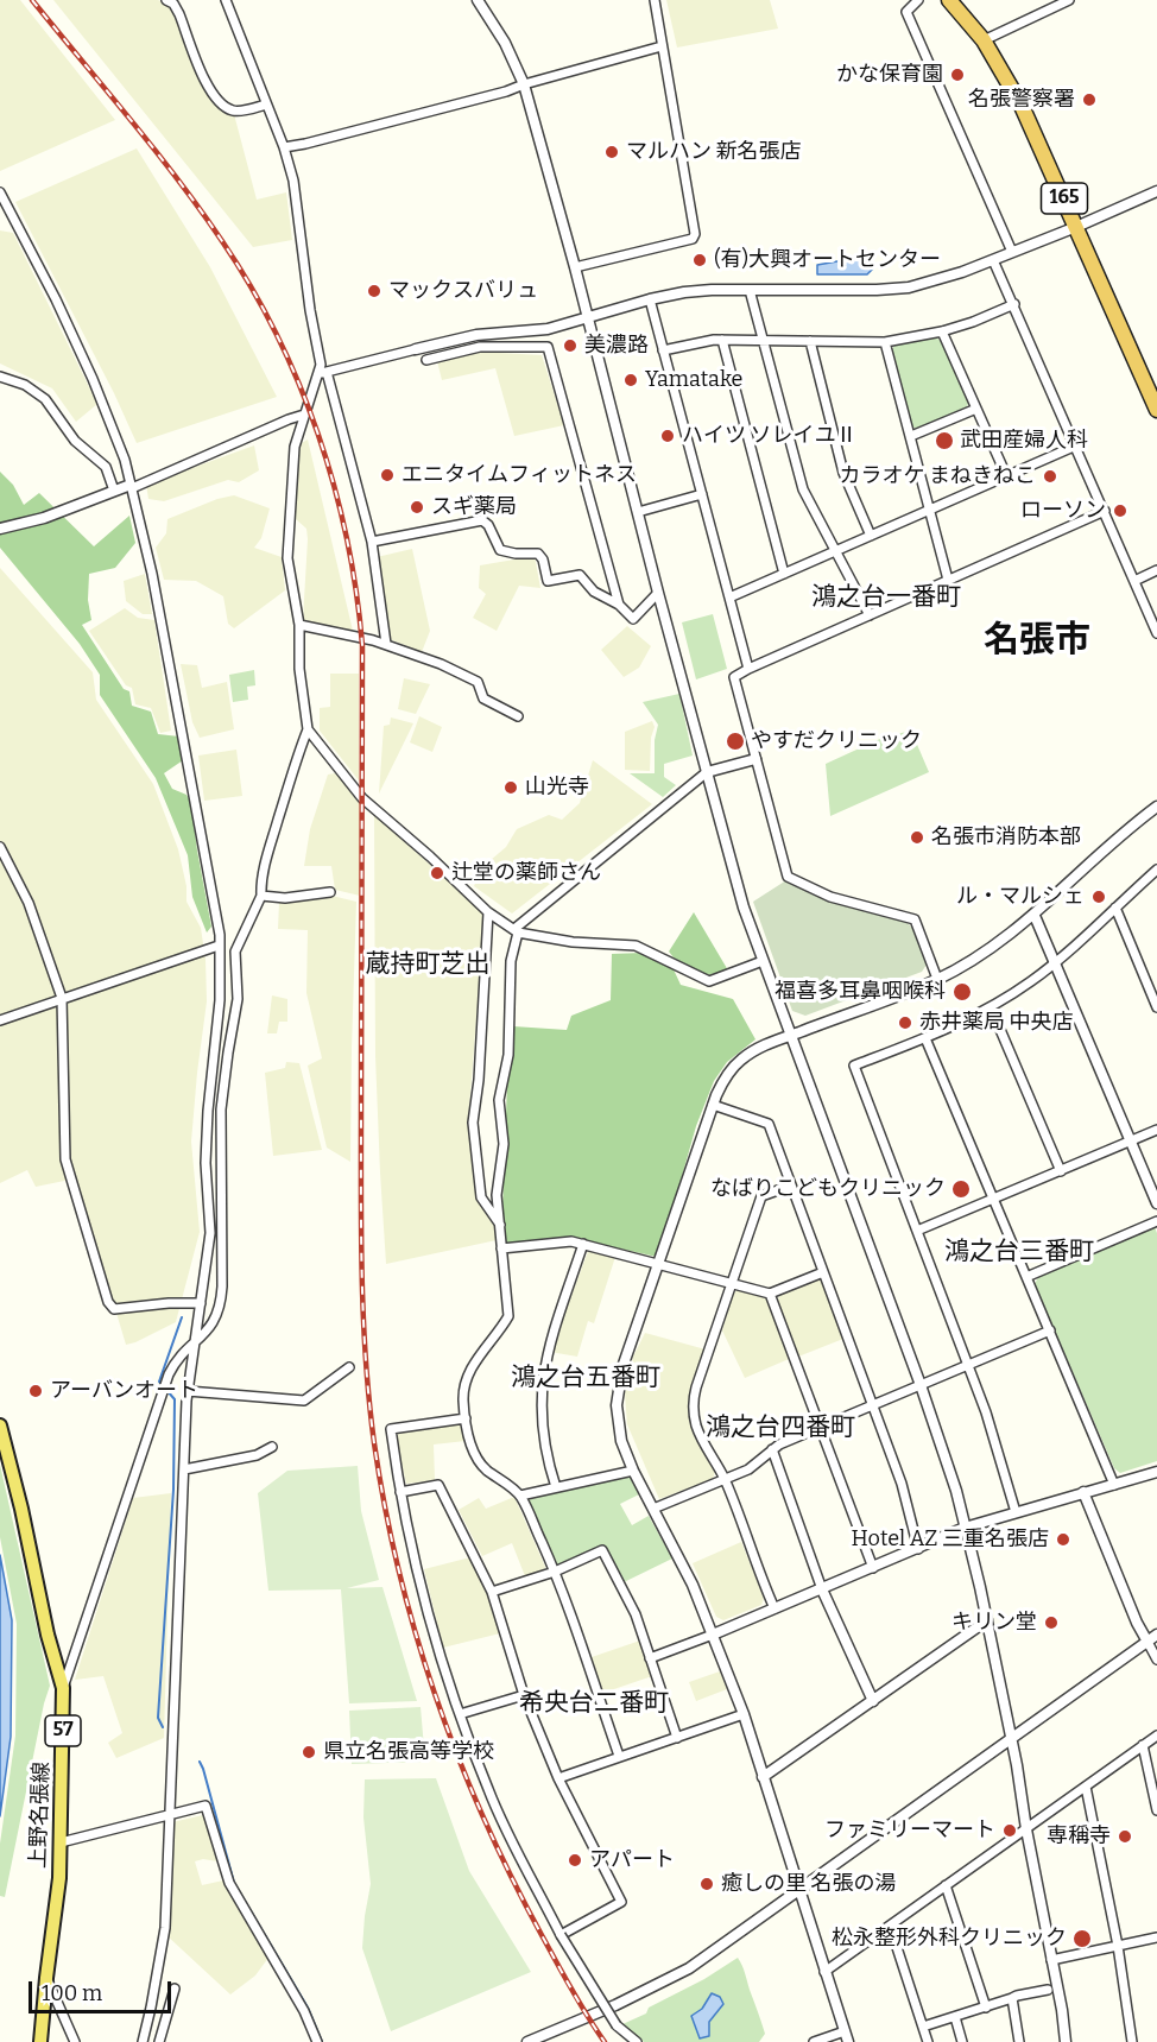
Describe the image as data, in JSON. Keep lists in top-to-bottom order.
{
  "streets": {
    "highway": ["165"],
    "main road": ["57", "上野名張線"]
  },
  "districts": [
    "鴻之台一番町",
    "名張市",
    "蔵持町芝出",
    "鴻之台三番町",
    "鴻之台五番町",
    "鴻之台四番町",
    "希央台二番町"
  ],
  "places": [
    "かな保育園",
    "名張警察署",
    "マルハン 新名張店",
    "(有)大興オートセンター",
    "マックスバリュ",
    "美濃路",
    "Yamatake",
    "ハイツ ソレイユⅡ",
    "武田産婦人科",
    "エニタイムフィットネス",
    "カラオケ まねきねこ",
    "スギ薬局",
    "ローソン",
    "やすだクリニック",
    "山光寺",
    "名張市消防本部",
    "辻堂の薬師さん",
    "ル・マルシェ",
    "福喜多耳鼻咽喉科",
    "赤井薬局 中央店",
    "なばりこどもクリニック",
    "アーバンオート",
    "Hotel AZ 三重名張店",
    "キリン堂",
    "県立名張高等学校",
    "ファミリーマート",
    "専稱寺",
    "アパート",
    "癒しの里 名張の湯",
    "松永整形外科クリニック"
  ],
  "scale_bar": "100 m"
}
